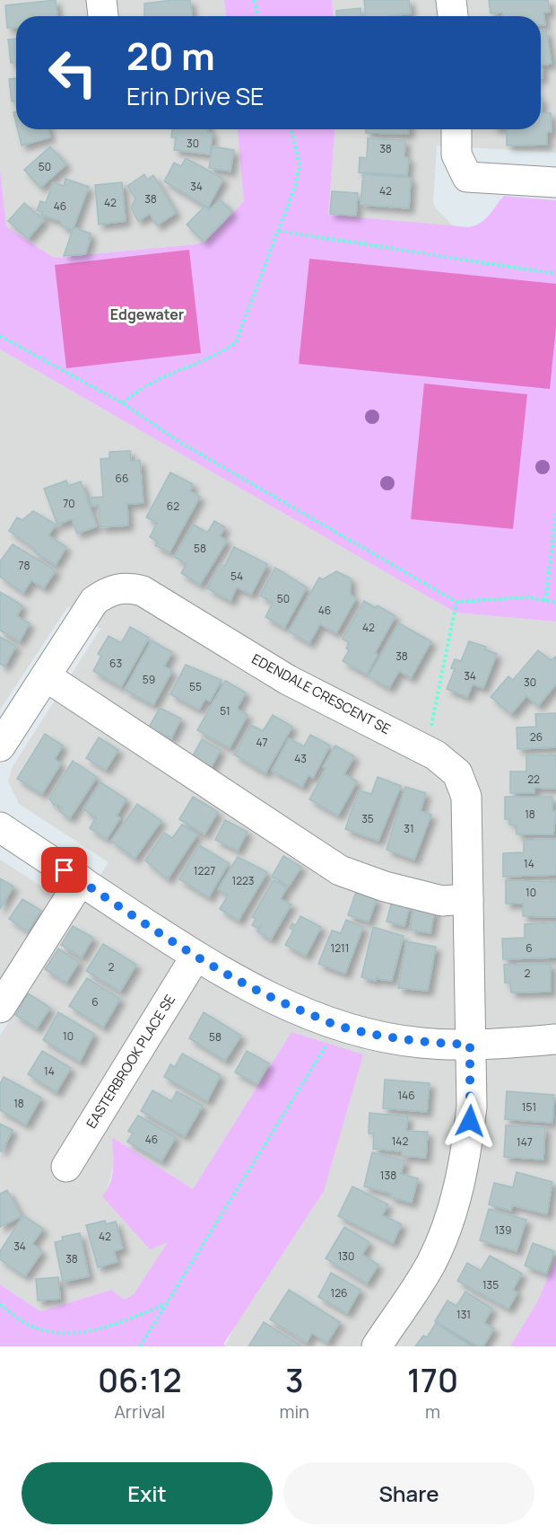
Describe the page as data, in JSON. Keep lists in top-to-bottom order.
{
  "streets": {
    "street": ["EDENDALE CRESCENT SE", "EASTERBROOK PLACE SE"]
  },
  "districts": ["Edgewater"],
  "house_numbers": [
    "30",
    "38",
    "50",
    "34",
    "42",
    "38",
    "42",
    "46",
    "66",
    "70",
    "62",
    "58",
    "78",
    "54",
    "50",
    "46",
    "42",
    "38",
    "63",
    "34",
    "59",
    "30",
    "55",
    "51",
    "26",
    "47",
    "43",
    "22",
    "18",
    "35",
    "31",
    "14",
    "1227",
    "1223",
    "10",
    "1211",
    "6",
    "2",
    "2",
    "6",
    "10",
    "58",
    "14",
    "146",
    "18",
    "151",
    "46",
    "142",
    "147",
    "138",
    "139",
    "42",
    "34",
    "130",
    "38",
    "135",
    "126",
    "131"
  ],
  "page": {
    "turn": ["20 m", "Erin Drive SE"],
    "eta": [
      "06:12",
      "Arrival",
      "3",
      "min",
      "170",
      "m"
    ],
    "buttons": ["Exit", "Share"]
  }
}
